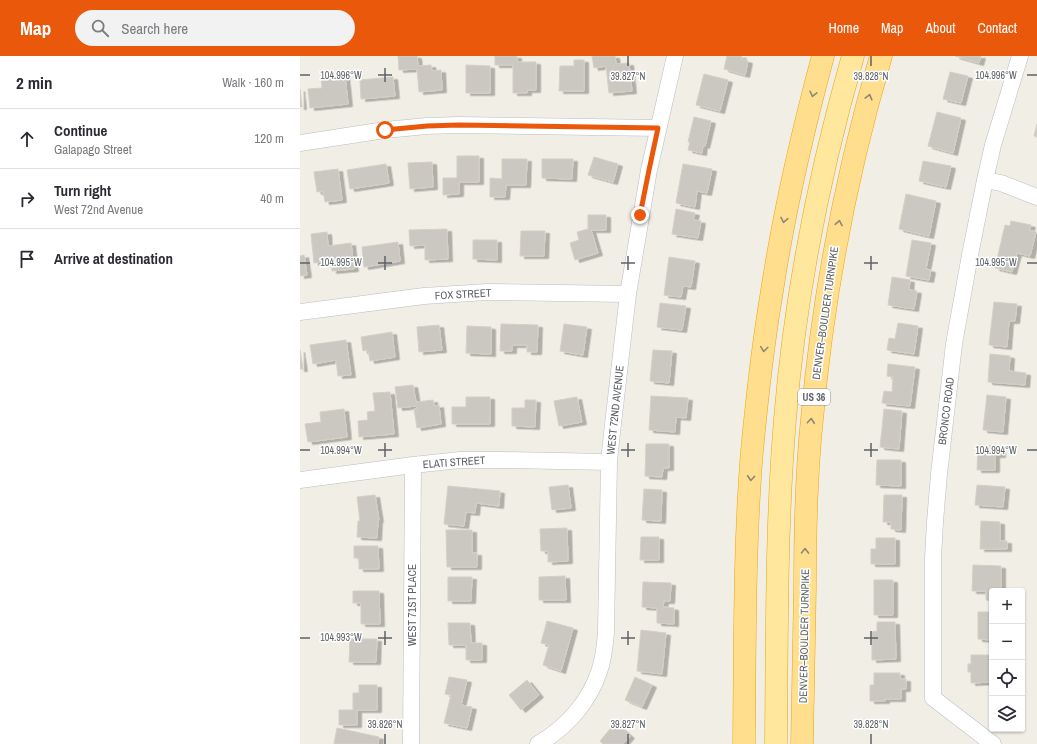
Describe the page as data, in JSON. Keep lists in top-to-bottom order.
{
  "streets": {
    "highway": ["DENVER–BOULDER TURNPIKE", "US 36"],
    "street": [
      "FOX STREET",
      "WEST 72ND AVENUE",
      "BRONCO ROAD",
      "ELATI STREET",
      "WEST 71ST PLACE"
    ]
  },
  "crossings": [
    ["FOX STREET", "WEST 72ND AVENUE"],
    ["WEST 72ND AVENUE", "ELATI STREET"],
    ["ELATI STREET", "WEST 71ST PLACE"]
  ],
  "page": {
    "header": "Map",
    "search": "Search here",
    "nav": [
      "Home",
      "Map",
      "About",
      "Contact"
    ],
    "heading": ["2 min", "Walk · 160 m"],
    "list": [
      ["Continue", "Galapago Street", "120 m"],
      ["Turn right", "West 72nd Avenue", "40 m"],
      "Arrive at destination"
    ],
    "map_buttons": ["+", "−"]
  },
  "coordinates": [
    "104.996°W",
    "39.827°N",
    "39.828°N",
    "104.995°W",
    "104.994°W",
    "104.993°W",
    "39.826°N"
  ]
}
